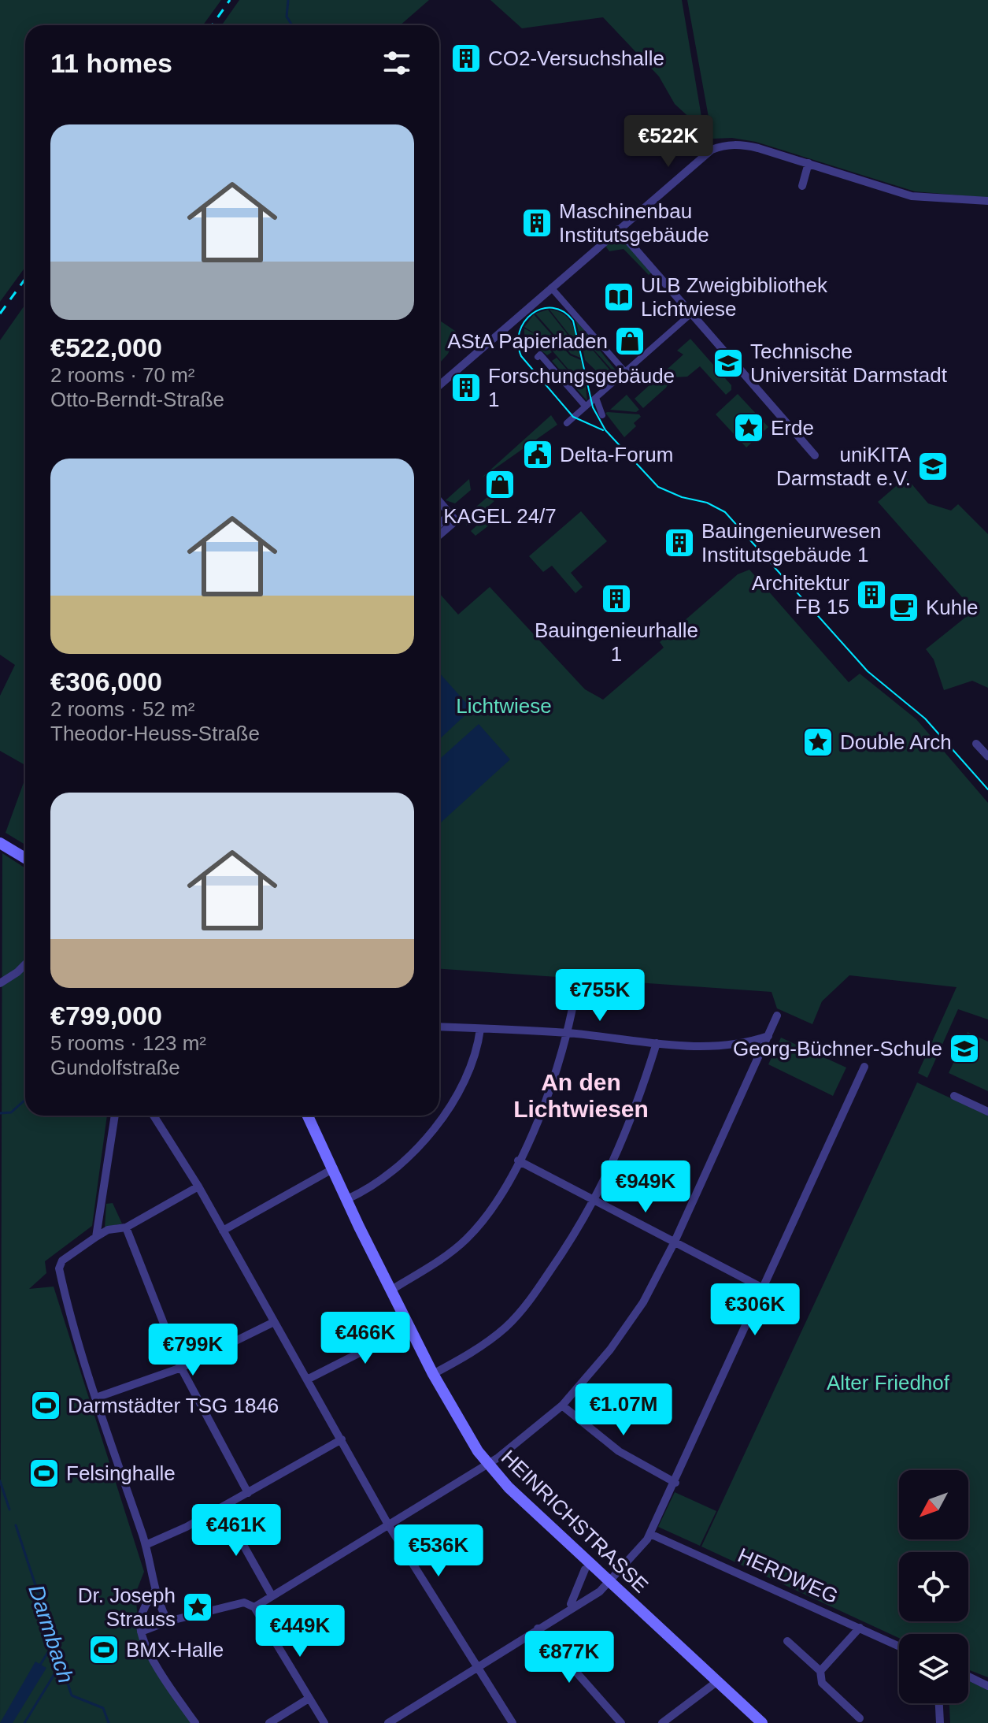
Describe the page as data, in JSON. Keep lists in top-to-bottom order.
{
  "streets": {
    "main road": ["HEINRICHSTRASSE"],
    "street": ["HERDWEG"]
  },
  "districts": ["An den Lichtwiesen"],
  "water": ["Darmbach"],
  "parks": ["Lichtwiese", "Alter Friedhof"],
  "places": {
    "building": [
      "CO2-Versuchshalle",
      "Maschinenbau Institutsgebäude",
      "Forschungsgebäude 1",
      "Bauingenieurwesen Institutsgebäude 1",
      "Architektur FB 15",
      "Bauingenieurhalle 1"
    ],
    "library": ["ULB Zweigbibliothek Lichtwiese"],
    "shop": ["AStA Papierladen", "KAGEL 24/7"],
    "school or university": ["Technische Universität Darmstadt", "uniKITA Darmstadt e.V.", "Georg-Büchner-Schule"],
    "place": ["Erde", "Double Arch", "Dr. Joseph Strauss"],
    "public building": ["Delta-Forum"],
    "cafe": ["Kuhle"],
    "sports": ["Darmstädter TSG 1846", "Felsinghalle", "BMX-Halle"]
  },
  "north": "bottom left",
  "page": {
    "heading": "11 homes",
    "list": [
      {
        "name": "€522,000",
        "note": "2 rooms · 70 m² · Otto-Berndt-Straße"
      },
      {
        "name": "€306,000",
        "note": "2 rooms · 52 m² · Theodor-Heuss-Straße"
      },
      {
        "name": "€799,000",
        "note": "5 rooms · 123 m² · Gundolfstraße"
      }
    ],
    "price": [
      "€522K",
      "€755K",
      "€949K",
      "€306K",
      "€466K",
      "€799K",
      "€1.07M",
      "€461K",
      "€536K",
      "€449K",
      "€877K"
    ]
  }
}
